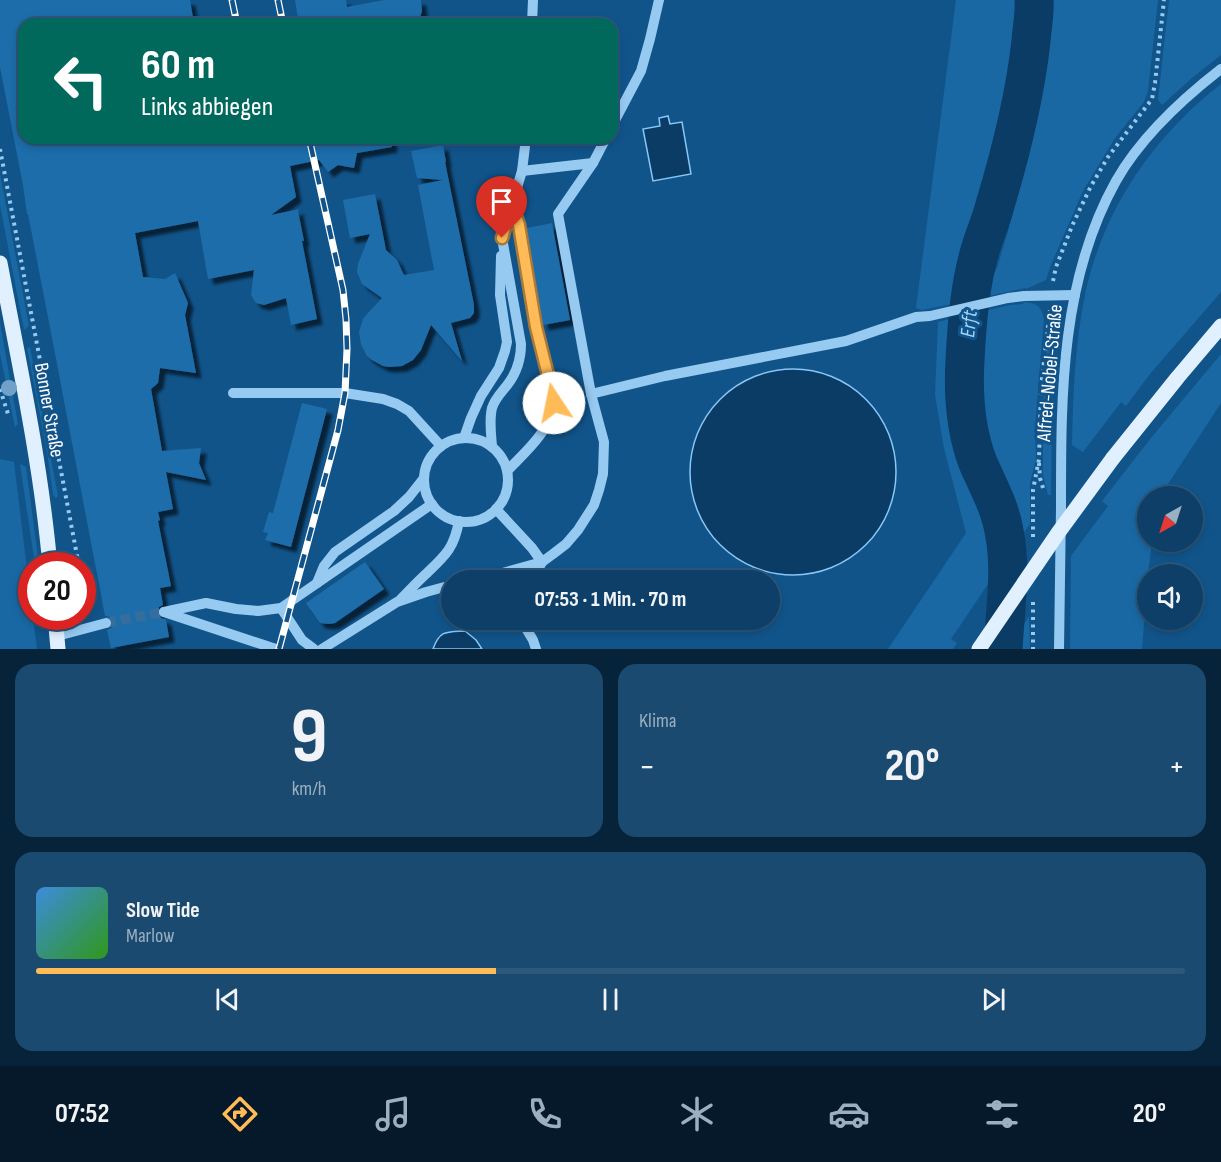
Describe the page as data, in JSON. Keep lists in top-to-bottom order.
{
  "streets": {
    "main road": ["Bonner Straße"],
    "street": ["Alfred-Nobel-Straße"]
  },
  "water": ["Erft"],
  "north": "bottom left",
  "page": {
    "turn": ["60 m", "Links abbiegen"],
    "limit": "20",
    "trip": "07:53 · 1 Min. · 70 m",
    "tile": [
      ["9", "km/h"],
      "Klima"
    ],
    "heat": ["−", "20°", "+"],
    "song": ["Slow Tide", "Marlow"],
    "tabs": ["07:52", "20°"]
  }
}
